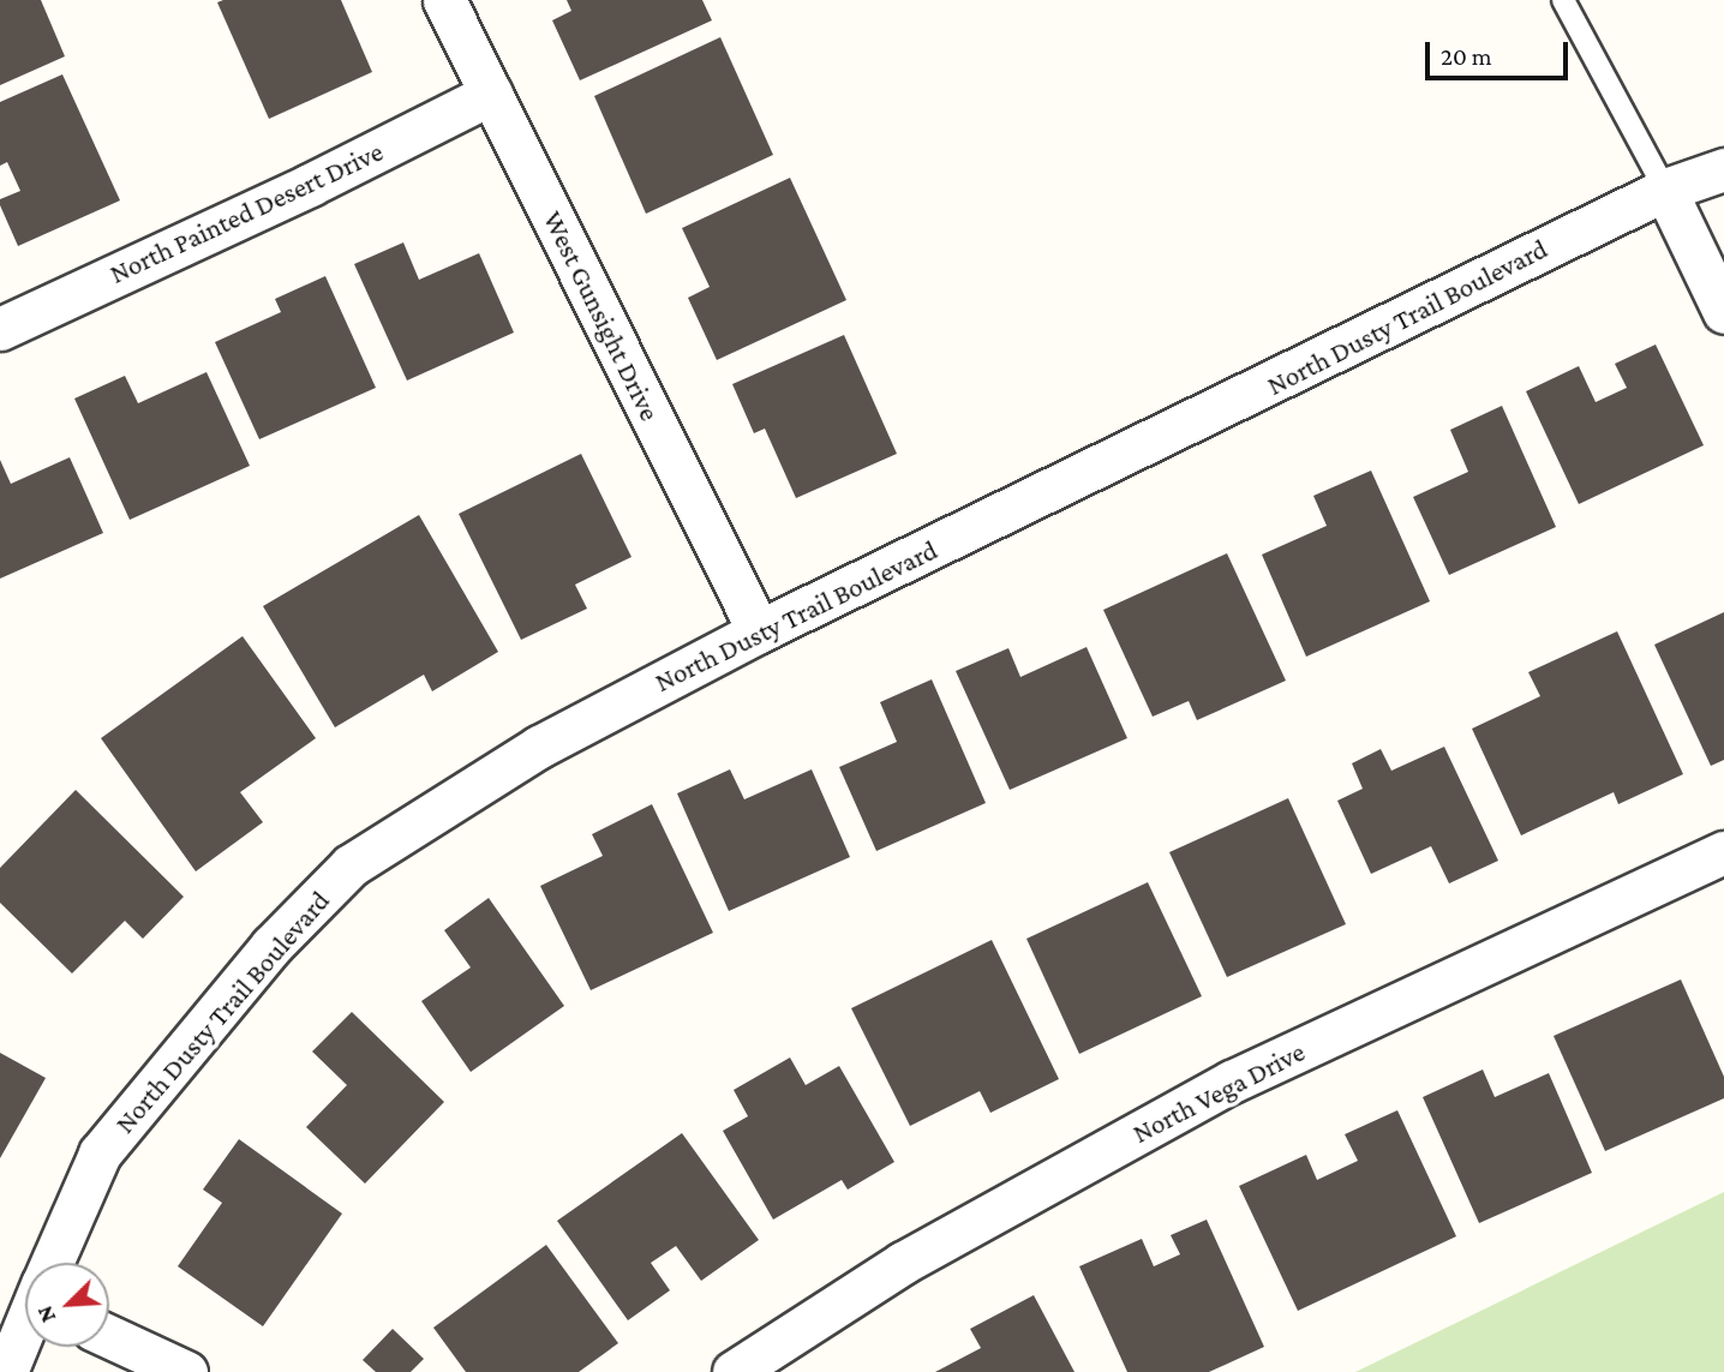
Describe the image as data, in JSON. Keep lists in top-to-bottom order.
{
  "streets": {
    "street": [
      "North Painted Desert Drive",
      "West Gunsight Drive",
      "North Dusty Trail Boulevard",
      "North Vega Drive"
    ]
  },
  "crossings": [
    ["North Painted Desert Drive", "West Gunsight Drive"],
    ["West Gunsight Drive", "North Dusty Trail Boulevard"]
  ],
  "scale_bar": "20 m",
  "north": "bottom left"
}
